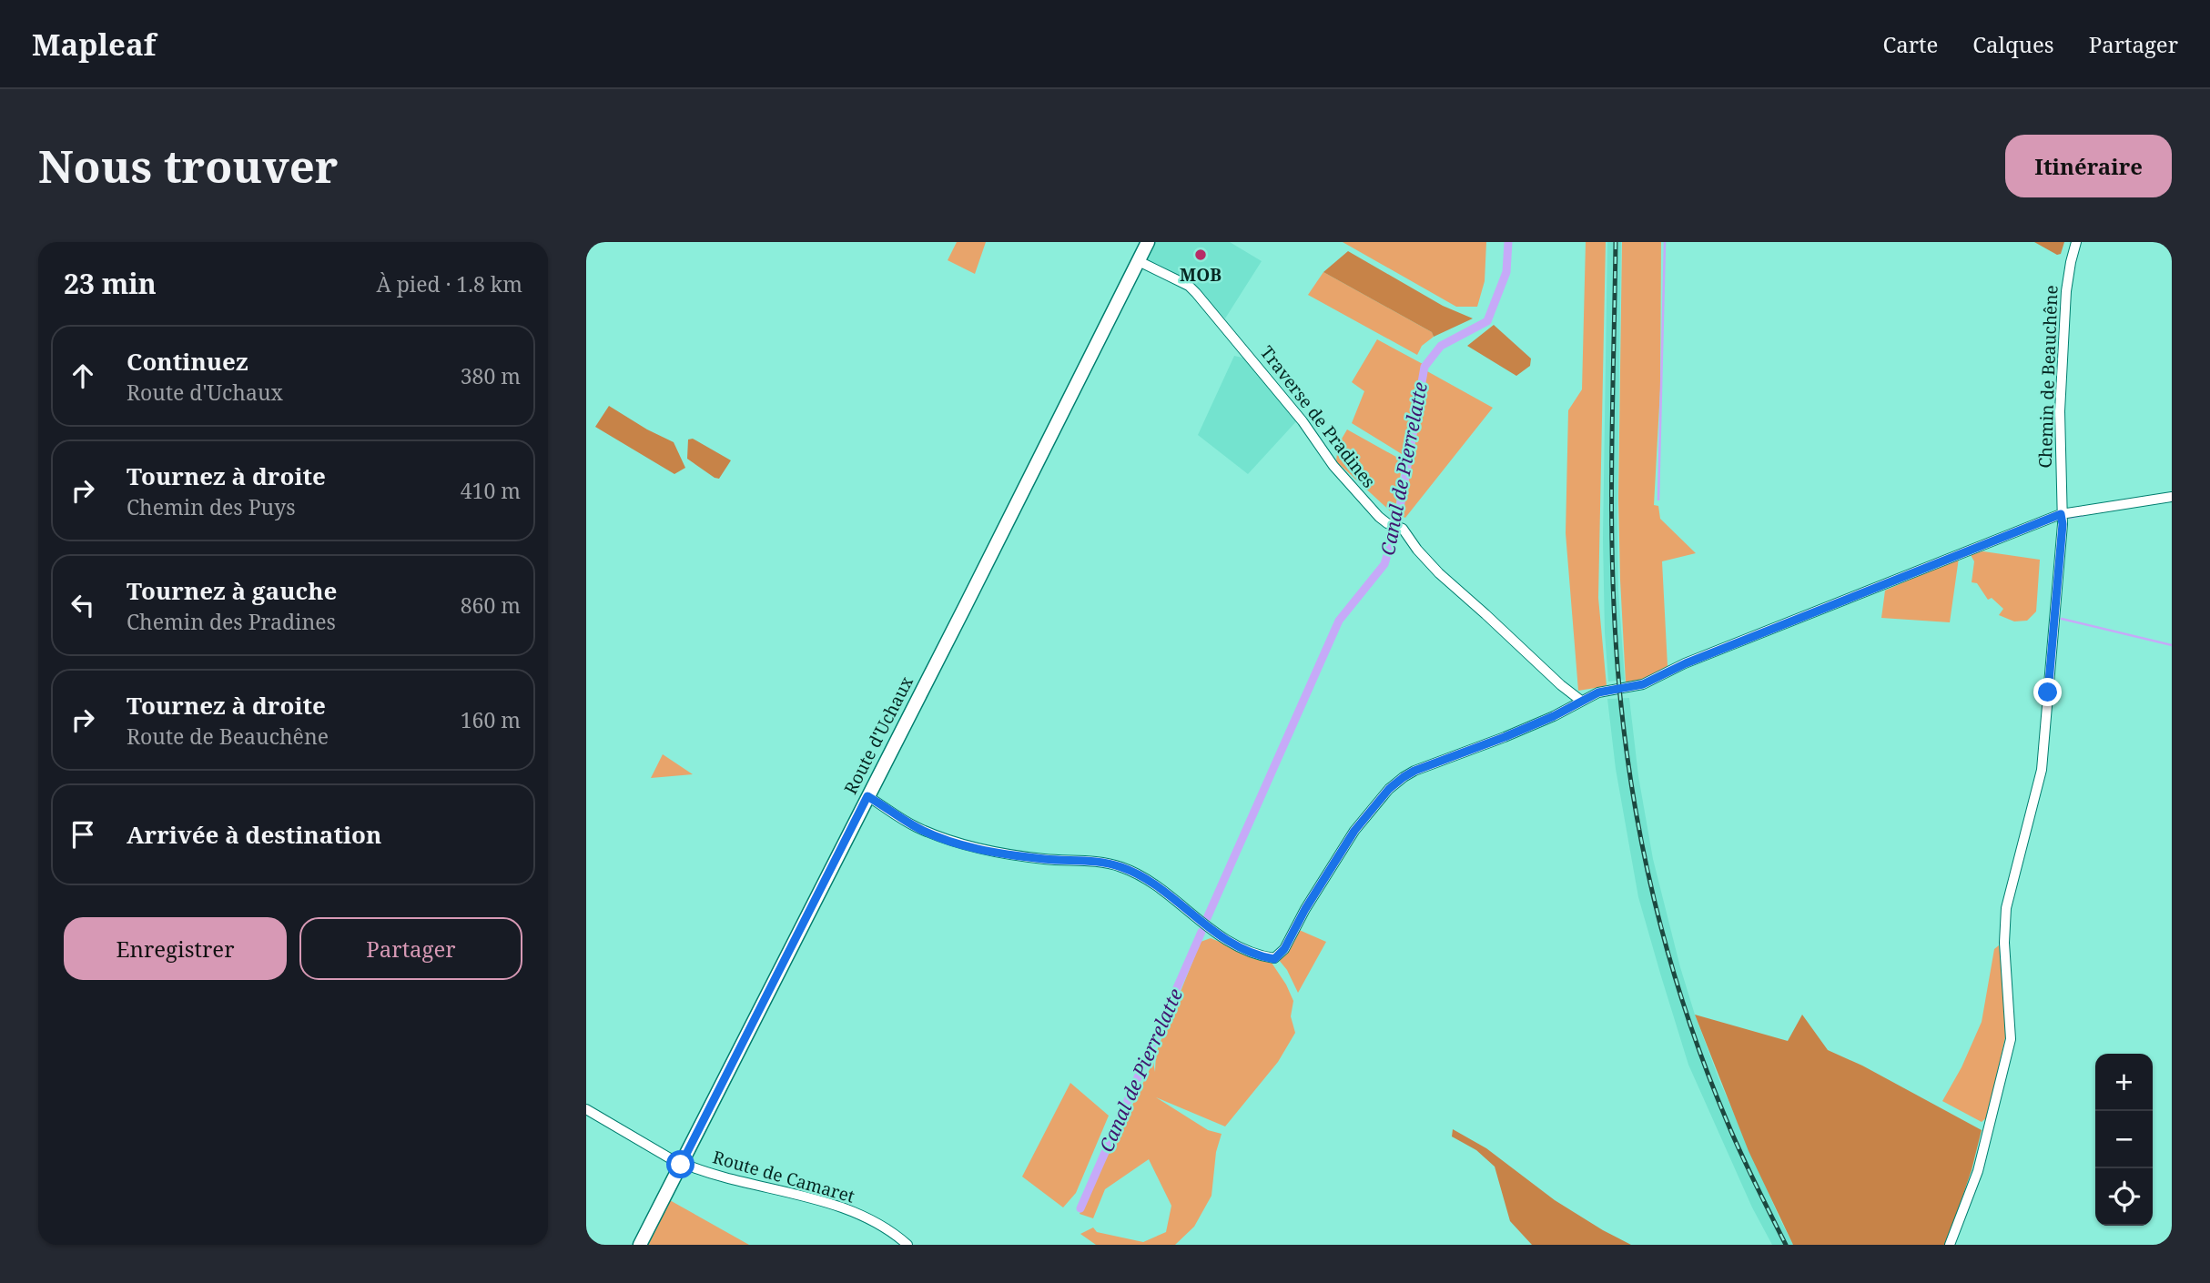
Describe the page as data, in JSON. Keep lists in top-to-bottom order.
{
  "streets": {
    "main road": ["Route d'Uchaux"],
    "street": ["Chemin de Beauchêne", "Traverse de Pradines", "Route de Camaret"]
  },
  "crossings": [
    ["Traverse de Pradines", "Route d'Uchaux"],
    ["Route d'Uchaux", "Route de Camaret"]
  ],
  "water": ["Canal de Pierrelatte"],
  "places": ["MOB"],
  "page": {
    "header": "Mapleaf",
    "nav": ["Carte", "Calques", "Partager"],
    "buttons": [
      "Itinéraire",
      ["Enregistrer", "Partager"]
    ],
    "title": "Nous trouver",
    "heading": ["23 min", "À pied · 1.8 km"],
    "list": [
      ["Continuez", "Route d'Uchaux", "380 m"],
      ["Tournez à droite", "Chemin des Puys", "410 m"],
      ["Tournez à gauche", "Chemin des Pradines", "860 m"],
      ["Tournez à droite", "Route de Beauchêne", "160 m"],
      "Arrivée à destination"
    ],
    "map_buttons": ["+", "−"]
  }
}
